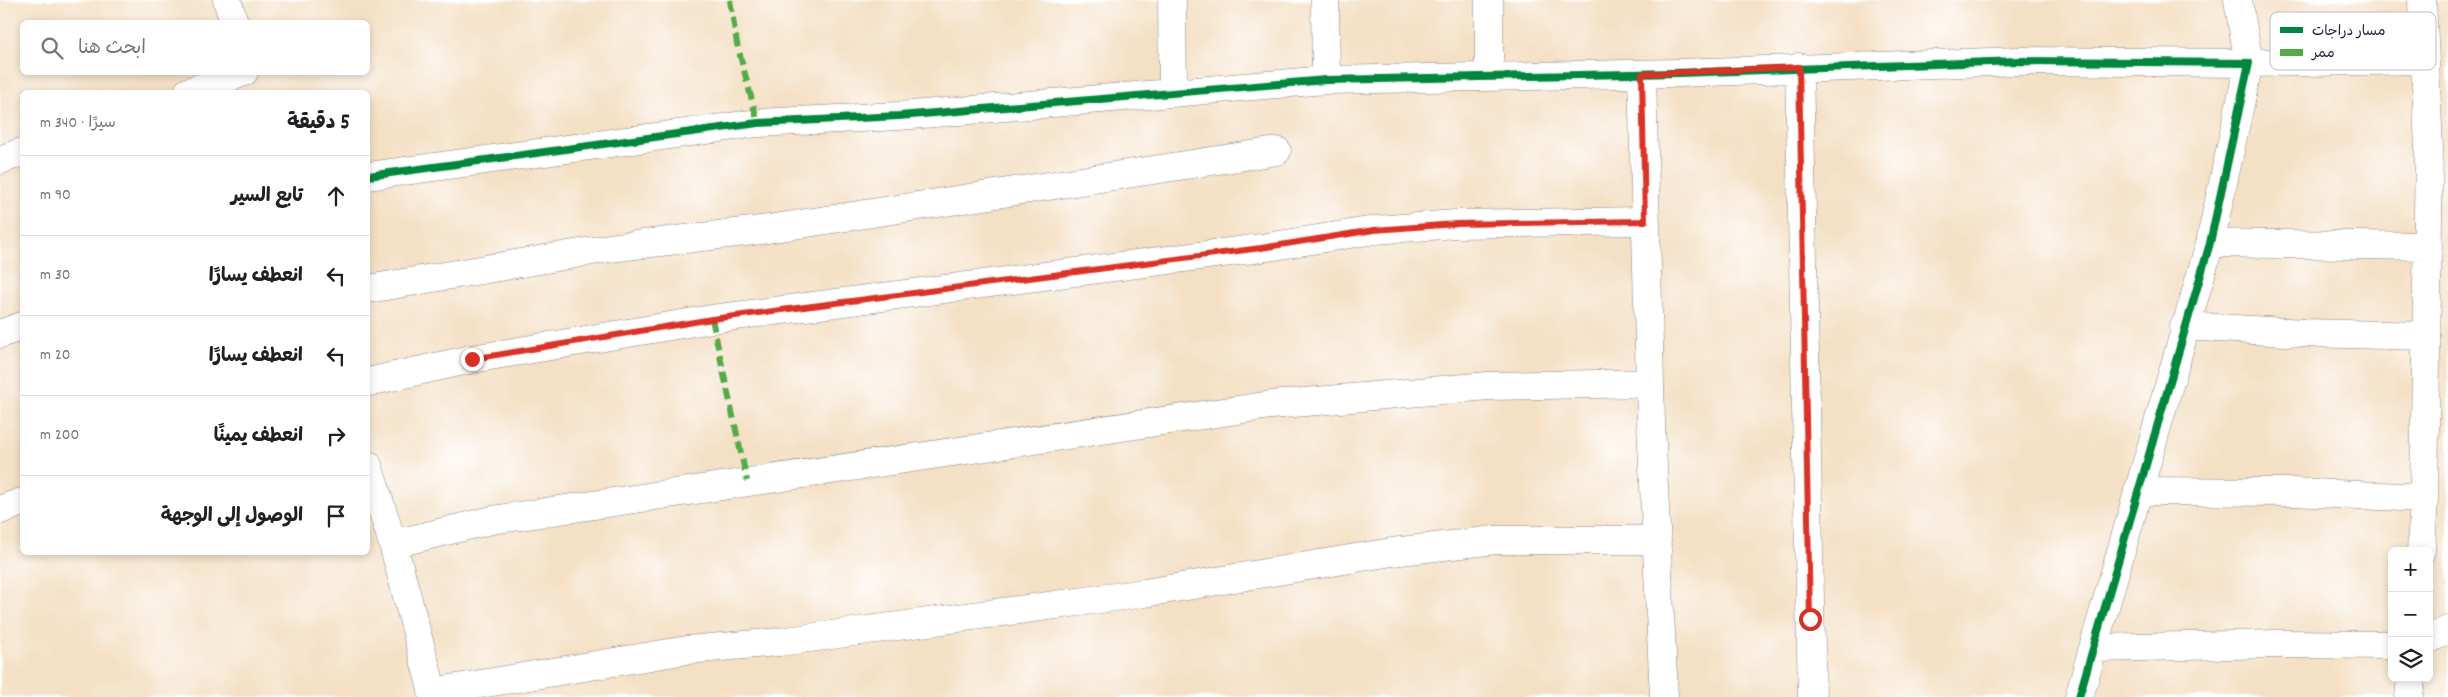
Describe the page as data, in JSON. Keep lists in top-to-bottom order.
{
  "legend": ["مسار دراجات", "ممر"],
  "page": {
    "search": "ابحث هنا",
    "heading": ["5 دقيقة", "سيرًا · 340 m"],
    "list": [
      ["تابع السير", "90 m"],
      ["انعطف يسارًا", "30 m"],
      ["انعطف يسارًا", "20 m"],
      ["انعطف يمينًا", "200 m"],
      "الوصول إلى الوجهة"
    ],
    "map_buttons": ["+", "−"]
  }
}
